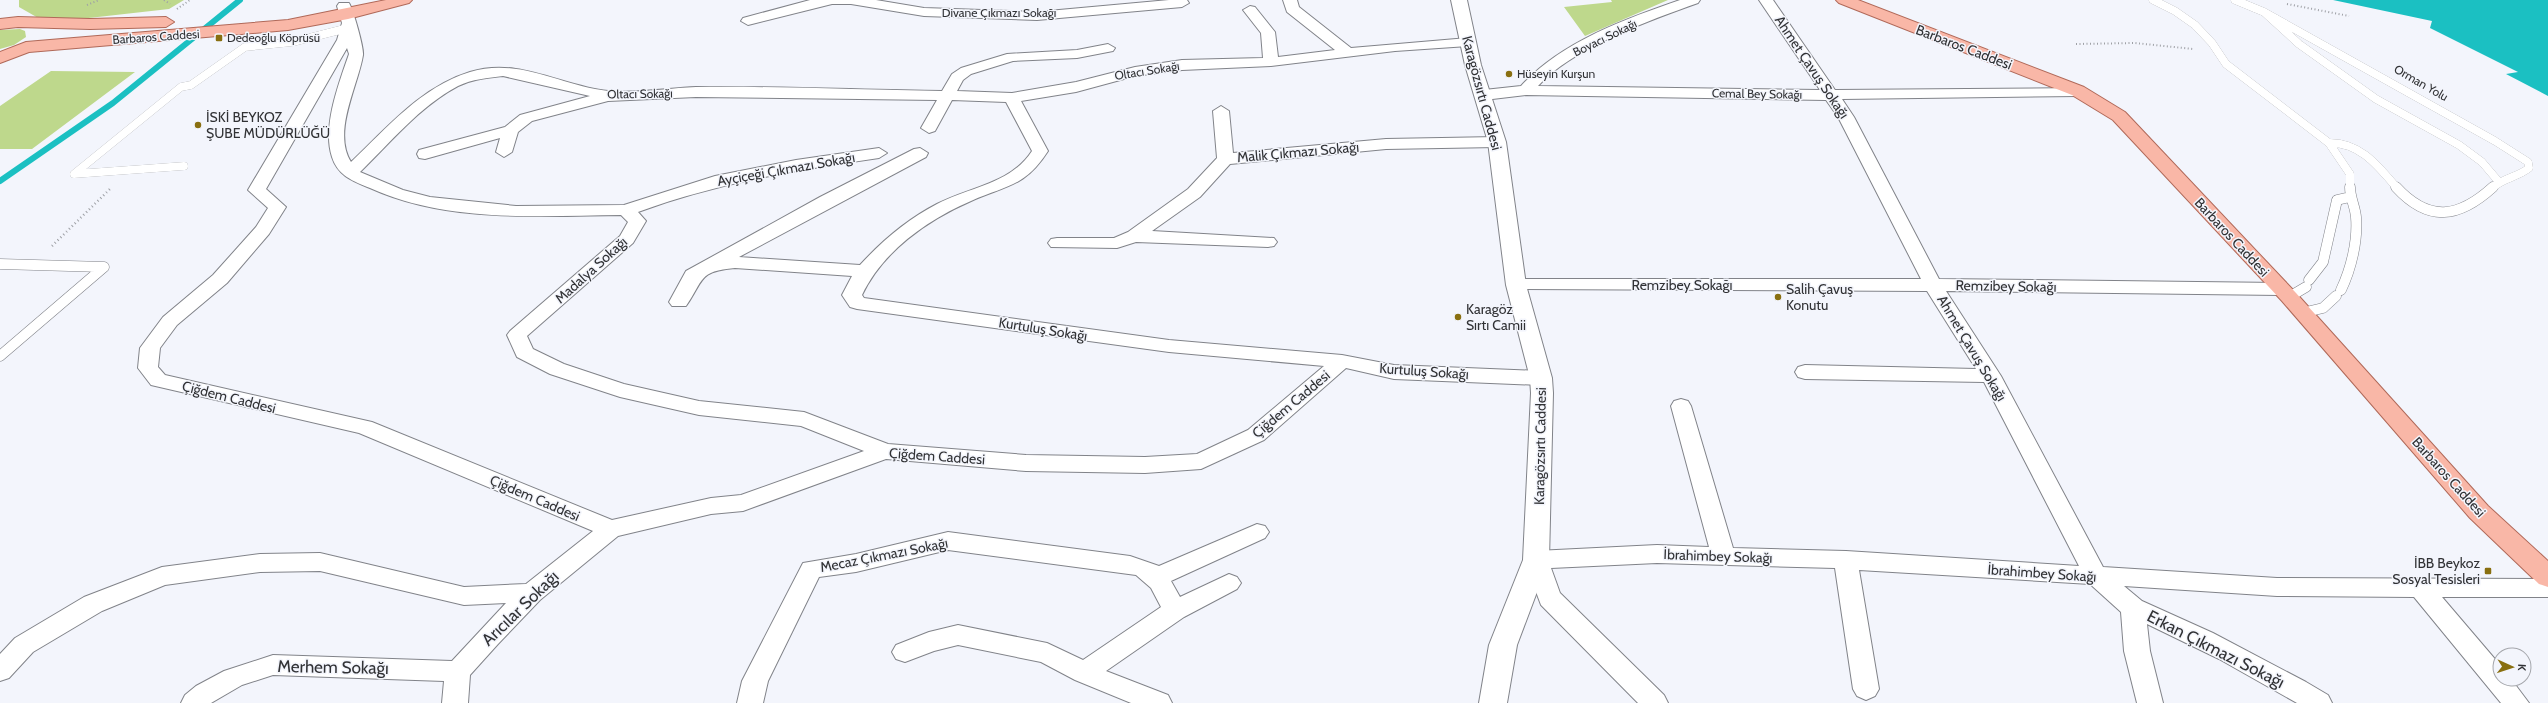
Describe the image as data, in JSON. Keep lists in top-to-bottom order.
{
  "streets": {
    "main road": ["Barbaros Caddesi"],
    "street": [
      "Divane Çıkmazı Sokağı",
      "Boyacı Sokağı",
      "Ahmet Çavuş Sokağı",
      "Oltacı Sokağı",
      "Karagözsırtı Caddesi",
      "Cemal Bey Sokağı",
      "Malik Çıkmazı Sokağı",
      "Ayçiçeği Çıkmazı Sokağı",
      "Madalya Sokağı",
      "Remzibey Sokağı",
      "Kurtuluş Sokağı",
      "Çiğdem Caddesi",
      "Mecaz Çıkmazı Sokağı",
      "İbrahimbey Sokağı",
      "Arıcılar Sokağı",
      "Erkan Çıkmazı Sokağı",
      "Merhem Sokağı"
    ],
    "lane": ["Orman Yolu"]
  },
  "crossings": [
    ["Barbaros Caddesi", "Cemal Bey Sokağı"],
    ["Barbaros Caddesi", "Remzibey Sokağı"],
    ["Barbaros Caddesi", "Çiğdem Caddesi"],
    ["Boyacı Sokağı", "Cemal Bey Sokağı"],
    ["Ahmet Çavuş Sokağı", "Cemal Bey Sokağı"],
    ["Ahmet Çavuş Sokağı", "Remzibey Sokağı"],
    ["Ahmet Çavuş Sokağı", "İbrahimbey Sokağı"],
    ["Ahmet Çavuş Sokağı", "Erkan Çıkmazı Sokağı"],
    ["Oltacı Sokağı", "Karagözsırtı Caddesi"],
    ["Oltacı Sokağı", "Kurtuluş Sokağı"],
    ["Karagözsırtı Caddesi", "Cemal Bey Sokağı"],
    ["Karagözsırtı Caddesi", "Malik Çıkmazı Sokağı"],
    ["Karagözsırtı Caddesi", "Remzibey Sokağı"],
    ["Karagözsırtı Caddesi", "Kurtuluş Sokağı"],
    ["Karagözsırtı Caddesi", "İbrahimbey Sokağı"],
    ["Ayçiçeği Çıkmazı Sokağı", "Madalya Sokağı"],
    ["Madalya Sokağı", "Çiğdem Caddesi"],
    ["Kurtuluş Sokağı", "Çiğdem Caddesi"],
    ["Çiğdem Caddesi", "Arıcılar Sokağı"],
    ["Arıcılar Sokağı", "Merhem Sokağı"]
  ],
  "places": {
    "transit": ["Dedeoğlu Köprüsü", "İBB Beykoz Sosyal Tesisleri"],
    "other": [
      "Hüseyin Kurşun",
      "İSKİ BEYKOZ ŞUBE MÜDÜRLÜĞÜ",
      "Salih Çavuş Konutu",
      "Karagöz Sırtı Camii"
    ]
  },
  "north": "right"
}
